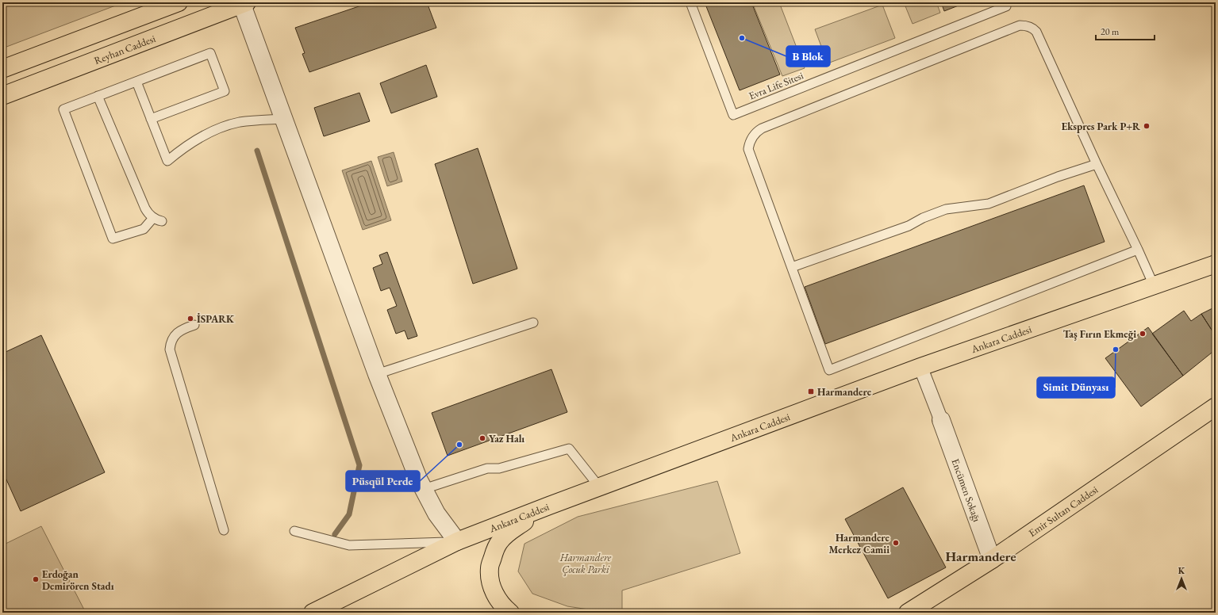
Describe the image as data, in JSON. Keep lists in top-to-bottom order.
{
  "streets": {
    "main road": ["Reyhan Caddesi", "Ankara Caddesi", "Emir Sultan Caddesi"],
    "street": ["Encümen Sokağı"],
    "lane": ["Evra Life Sitesi"]
  },
  "crossings": [
    ["Encümen Sokağı", "Emir Sultan Caddesi"]
  ],
  "districts": ["Harmandere"],
  "parks": ["Harmandere Çocuk Parki"],
  "places": {
    "other": [
      "B Blok",
      "Ekspres Park P+R",
      "İSPARK",
      "Taş Fırın Ekmeği",
      "Simit Dünyası",
      "Yaz Halı",
      "Püsqül Perde",
      "Harmandere Merkez Camii",
      "Erdoğan Demirören Stadı"
    ],
    "transit": ["Harmandere"]
  },
  "scale_bar": "20 m",
  "north": "top"
}
